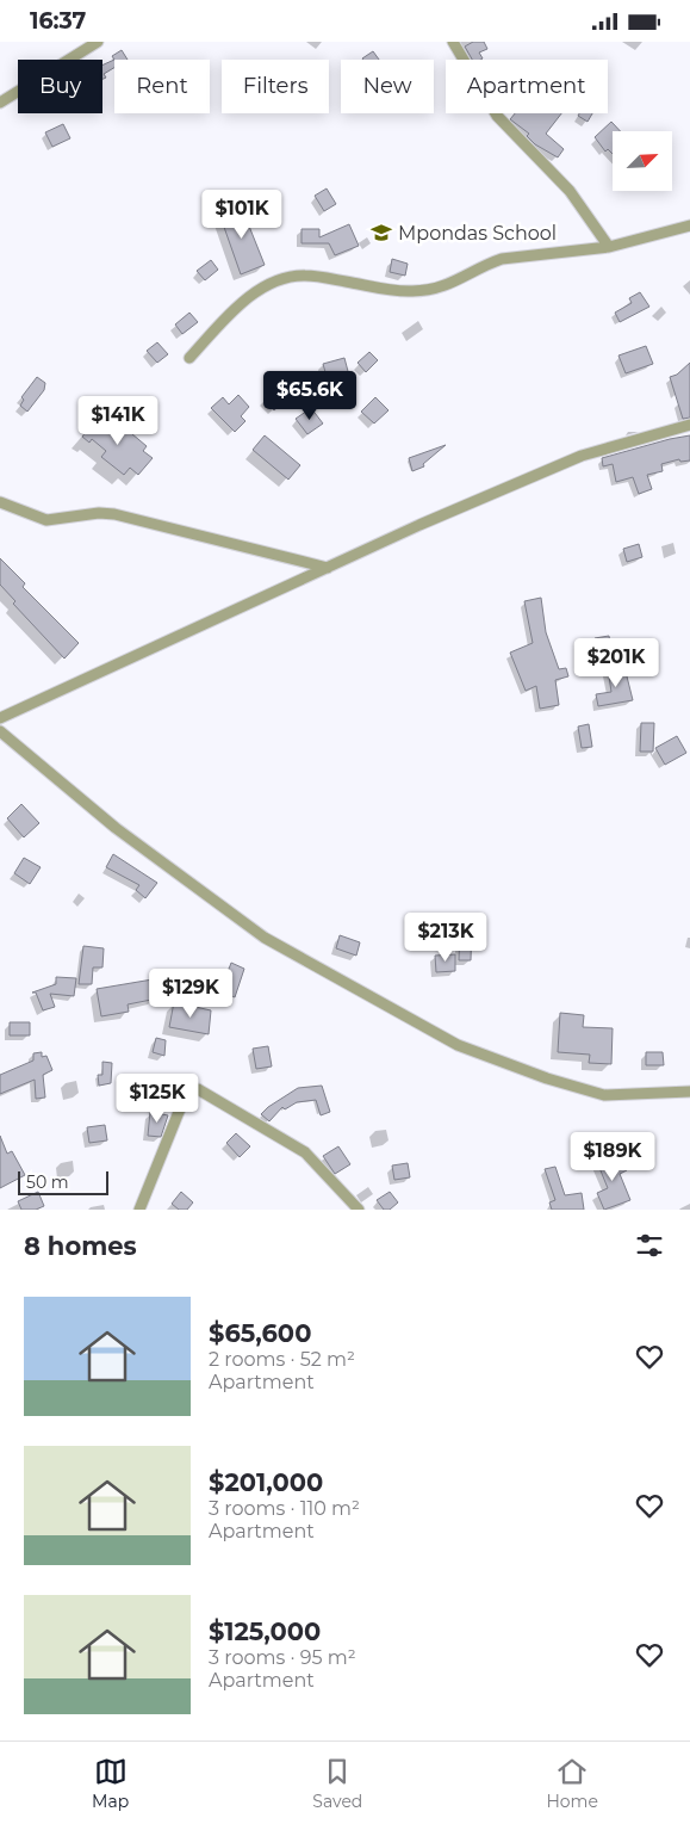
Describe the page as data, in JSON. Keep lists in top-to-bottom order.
{
  "places": {
    "school or university": ["Mpondas School"]
  },
  "scale_bar": "50 m",
  "north": "top right",
  "page": {
    "status": "16:37",
    "chip": [
      "Buy",
      "Rent",
      "Filters",
      "New",
      "Apartment"
    ],
    "price": [
      "$101K",
      "$65.6K",
      "$141K",
      "$201K",
      "$213K",
      "$129K",
      "$125K",
      "$189K"
    ],
    "scale": "50 m",
    "heading": "8 homes",
    "list": [
      {
        "name": "$65,600",
        "note": "2 rooms · 52 m² · Apartment"
      },
      {
        "name": "$201,000",
        "note": "3 rooms · 110 m² · Apartment"
      },
      {
        "name": "$125,000",
        "note": "3 rooms · 95 m² · Apartment"
      }
    ],
    "tabs": ["Map", "Saved", "Home"]
  }
}
